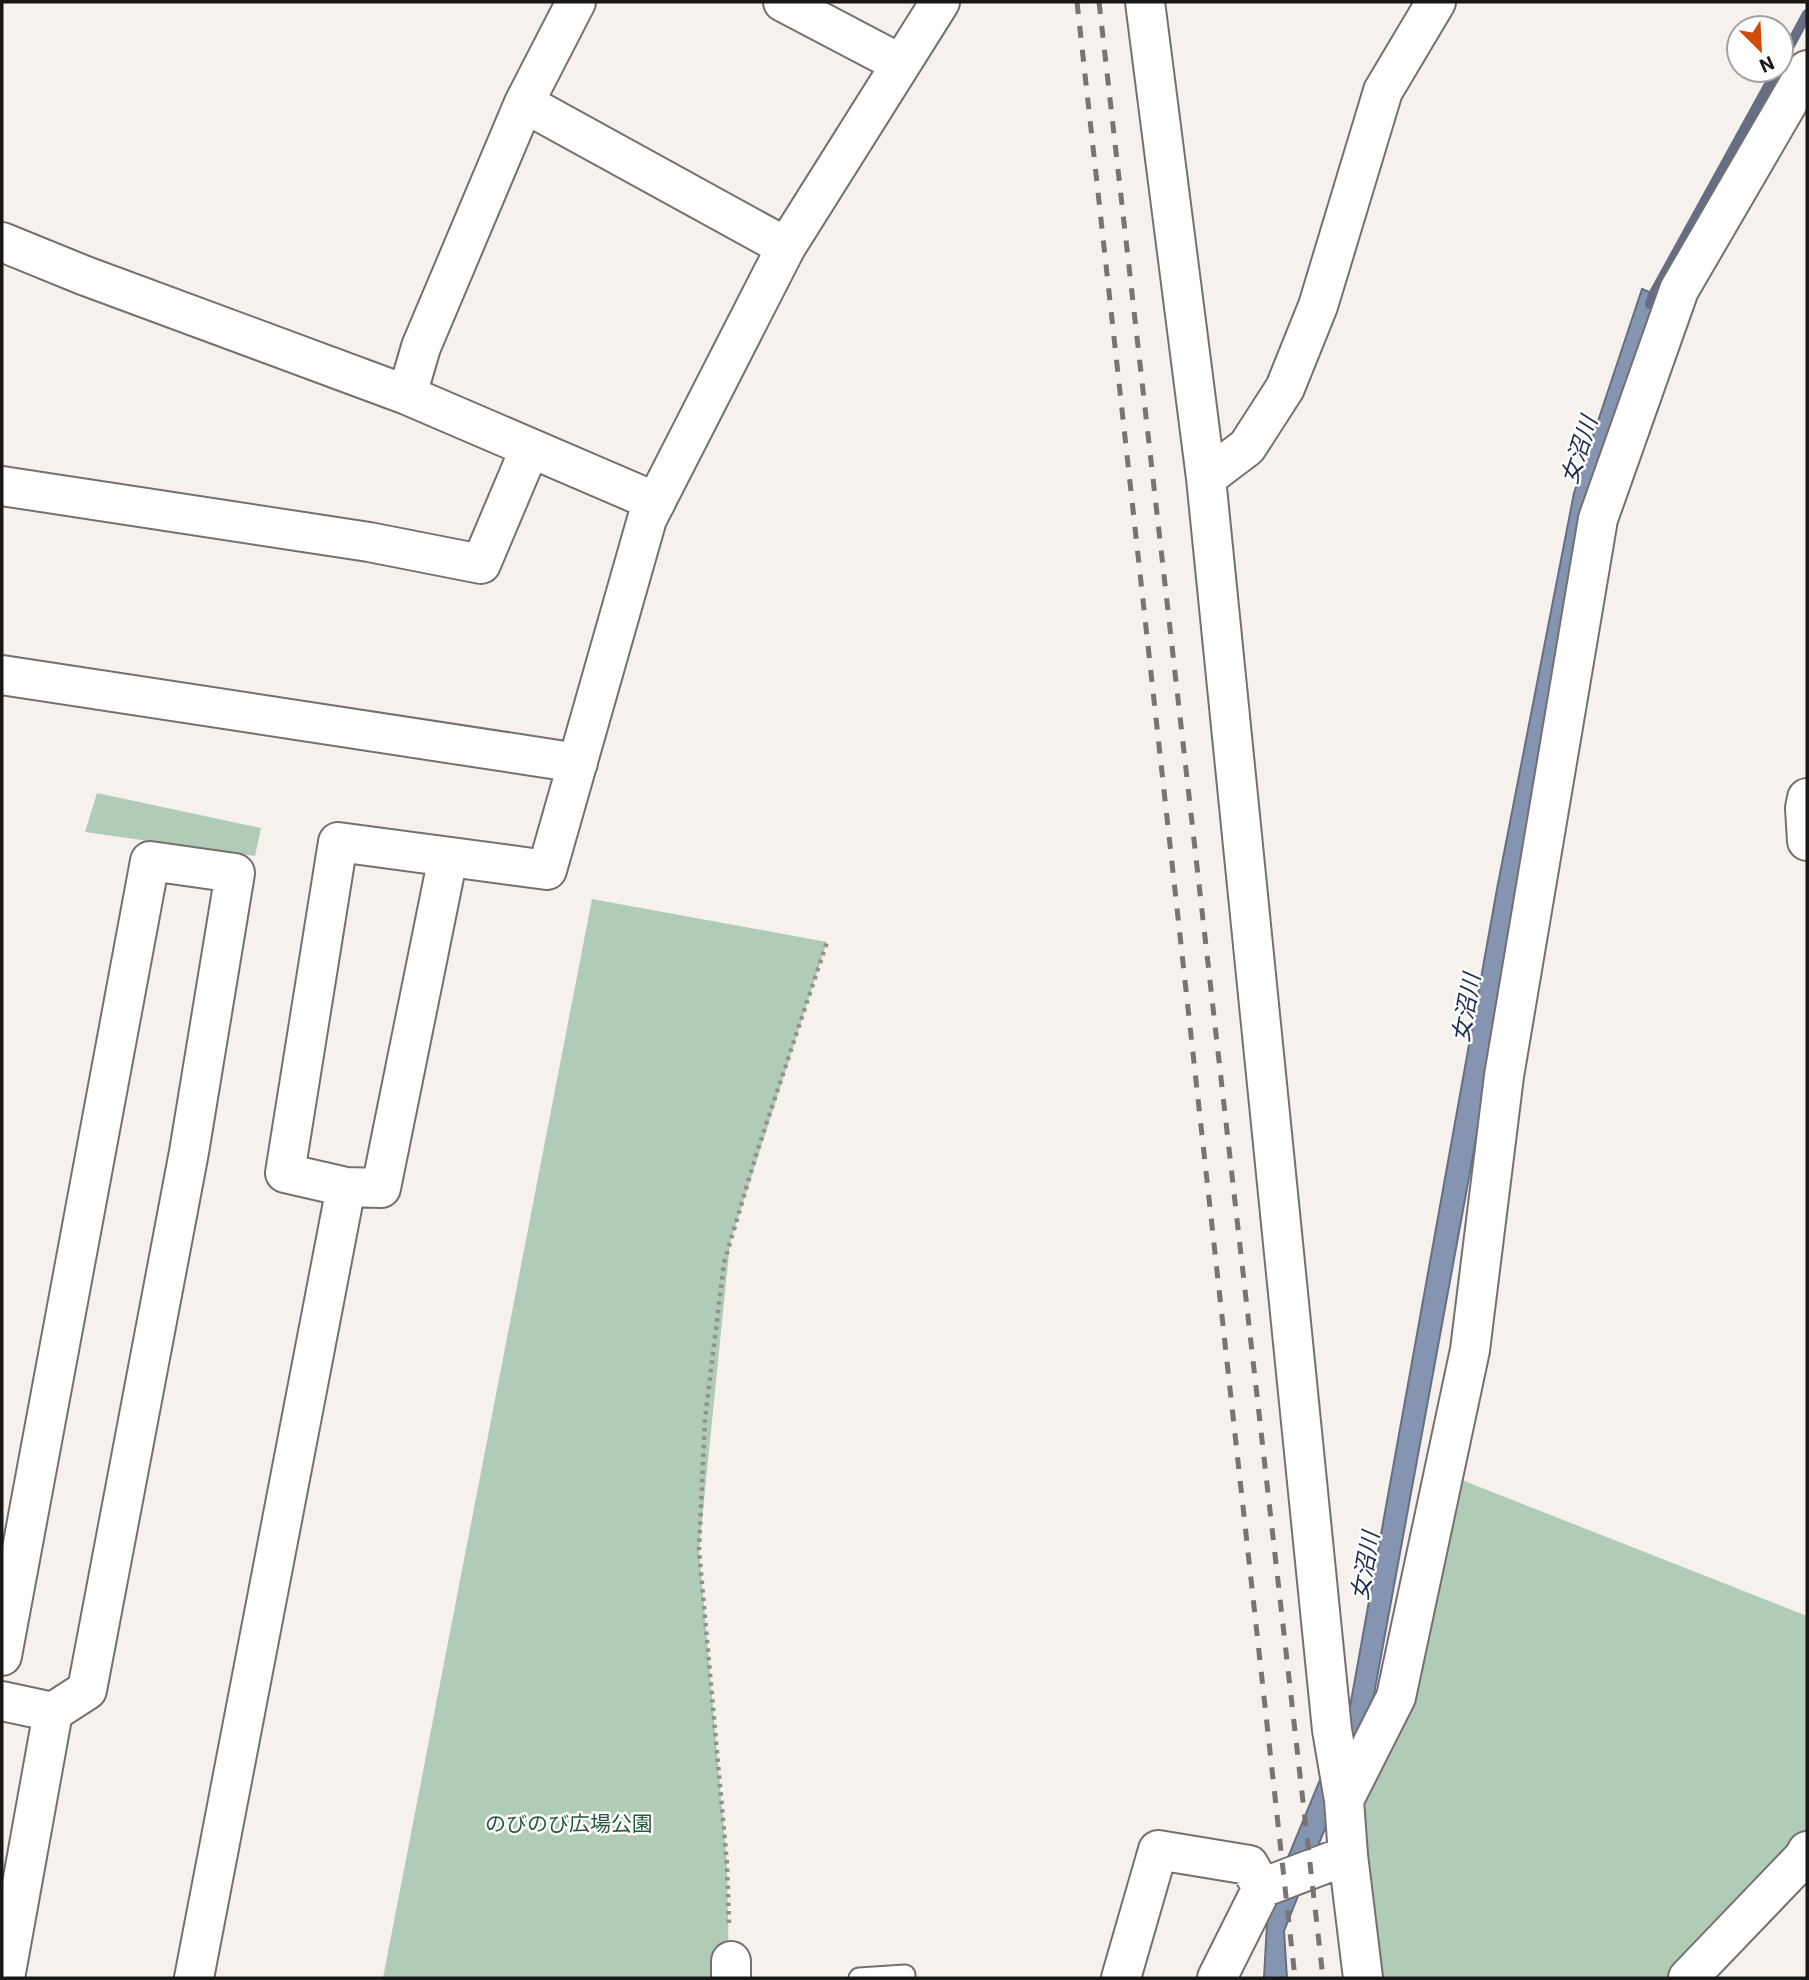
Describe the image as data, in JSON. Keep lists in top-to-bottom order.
{
  "water": ["女沼川"],
  "parks": ["のびのび広場公園"],
  "north": "bottom right"
}
